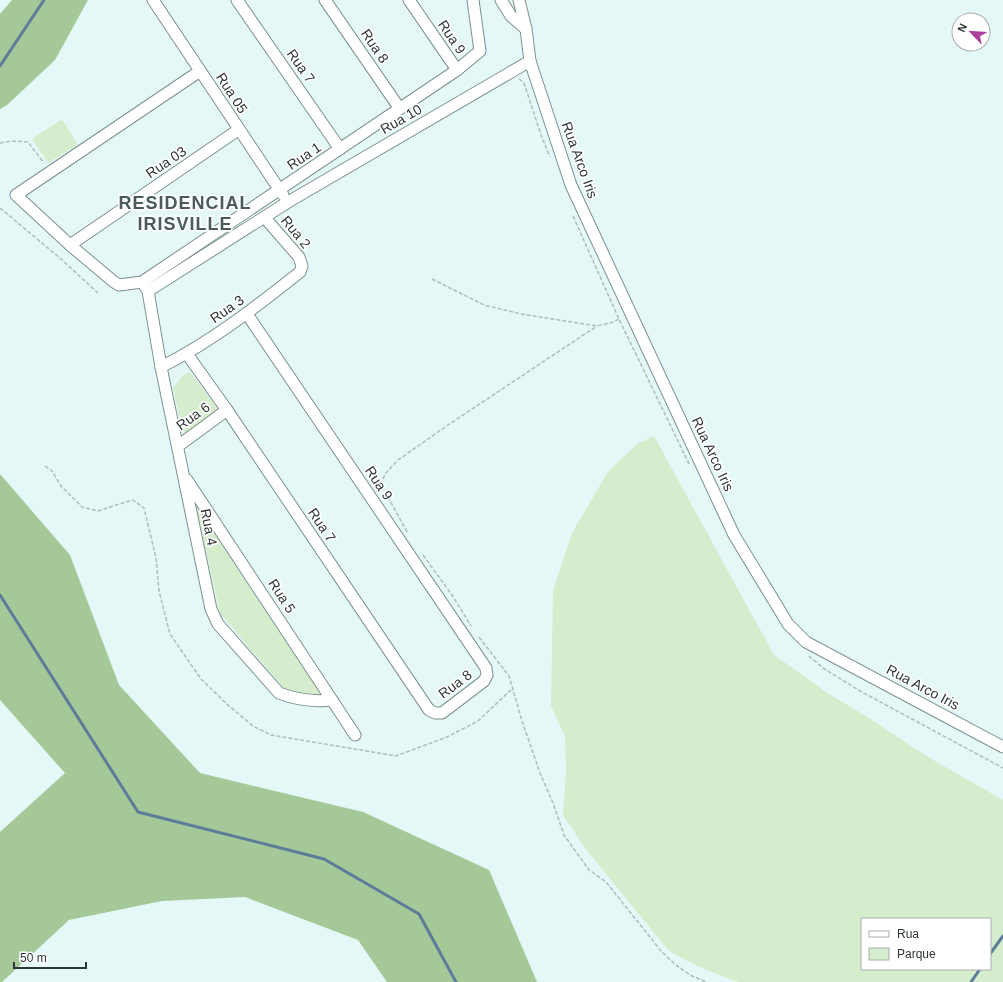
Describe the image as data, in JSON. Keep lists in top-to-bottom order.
{
  "streets": {
    "street": [
      "Rua 9",
      "Rua 8",
      "Rua 7",
      "Rua 05",
      "Rua 10",
      "Rua 1",
      "Rua Arco Iris",
      "Rua 03",
      "Rua 2",
      "Rua 3",
      "Rua 6",
      "Rua 4",
      "Rua 5"
    ]
  },
  "crossings": [
    ["Rua 9", "Rua 8"],
    ["Rua 9", "Rua 1"],
    ["Rua 9", "Rua 3"],
    ["Rua 8", "Rua 7"],
    ["Rua 8", "Rua 1"],
    ["Rua 7", "Rua 1"],
    ["Rua 7", "Rua 3"],
    ["Rua 7", "Rua 6"],
    ["Rua 05", "Rua 10"],
    ["Rua 05", "Rua 1"],
    ["Rua 05", "Rua 03"],
    ["Rua 10", "Rua 1"],
    ["Rua 10", "Rua Arco Iris"],
    ["Rua 1", "Rua 03"],
    ["Rua 1", "Rua 2"],
    ["Rua 1", "Rua 4"],
    ["Rua 2", "Rua 3"],
    ["Rua 3", "Rua 4"],
    ["Rua 6", "Rua 4"],
    ["Rua 4", "Rua 5"]
  ],
  "districts": ["RESIDENCIAL IRISVILLE"],
  "legend": ["Rua", "Parque"],
  "scale_bar": "50 m",
  "north": "top left"
}
